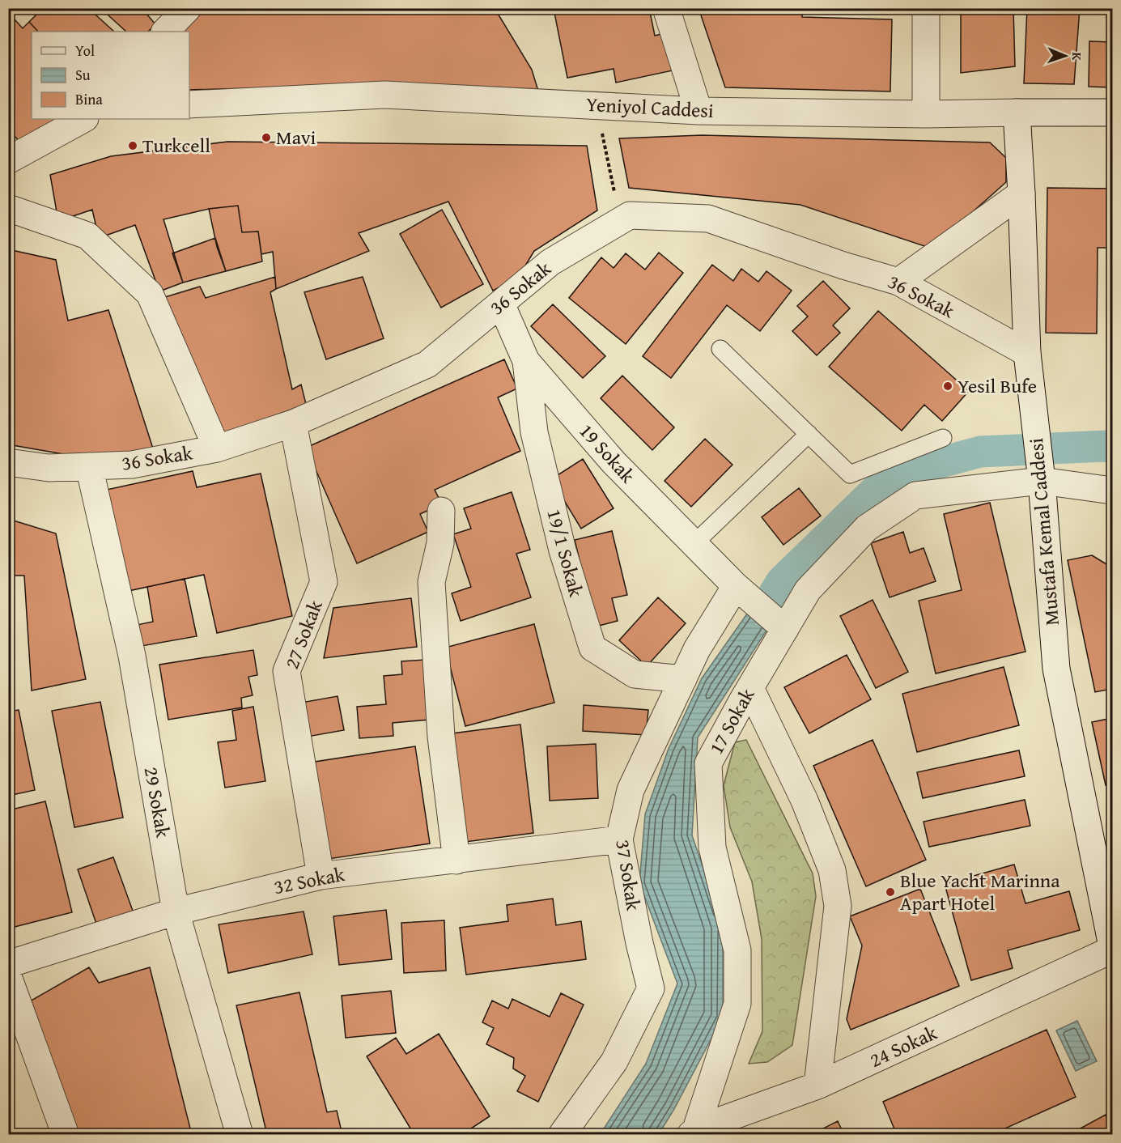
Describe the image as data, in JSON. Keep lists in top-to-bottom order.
{
  "streets": {
    "street": [
      "Yeniyol Caddesi",
      "36 Sokak",
      "19 Sokak",
      "Mustafa Kemal Caddesi",
      "19/1 Sokak",
      "27 Sokak",
      "17 Sokak",
      "29 Sokak",
      "37 Sokak",
      "32 Sokak",
      "24 Sokak"
    ]
  },
  "crossings": [
    ["Yeniyol Caddesi", "Mustafa Kemal Caddesi"],
    ["36 Sokak", "19 Sokak"],
    ["36 Sokak", "Mustafa Kemal Caddesi"],
    ["36 Sokak", "27 Sokak"],
    ["36 Sokak", "29 Sokak"],
    ["19 Sokak", "19/1 Sokak"],
    ["19 Sokak", "17 Sokak"],
    ["19 Sokak", "37 Sokak"],
    ["Mustafa Kemal Caddesi", "17 Sokak"],
    ["Mustafa Kemal Caddesi", "24 Sokak"],
    ["19/1 Sokak", "37 Sokak"],
    ["27 Sokak", "32 Sokak"],
    ["17 Sokak", "24 Sokak"],
    ["29 Sokak", "32 Sokak"],
    ["37 Sokak", "32 Sokak"]
  ],
  "places": [
    "Mavi",
    "Turkcell",
    "Yesil Bufe",
    "Blue Yacht Marinna Apart Hotel"
  ],
  "legend": ["Yol", "Su", "Bina"],
  "north": "right"
}
